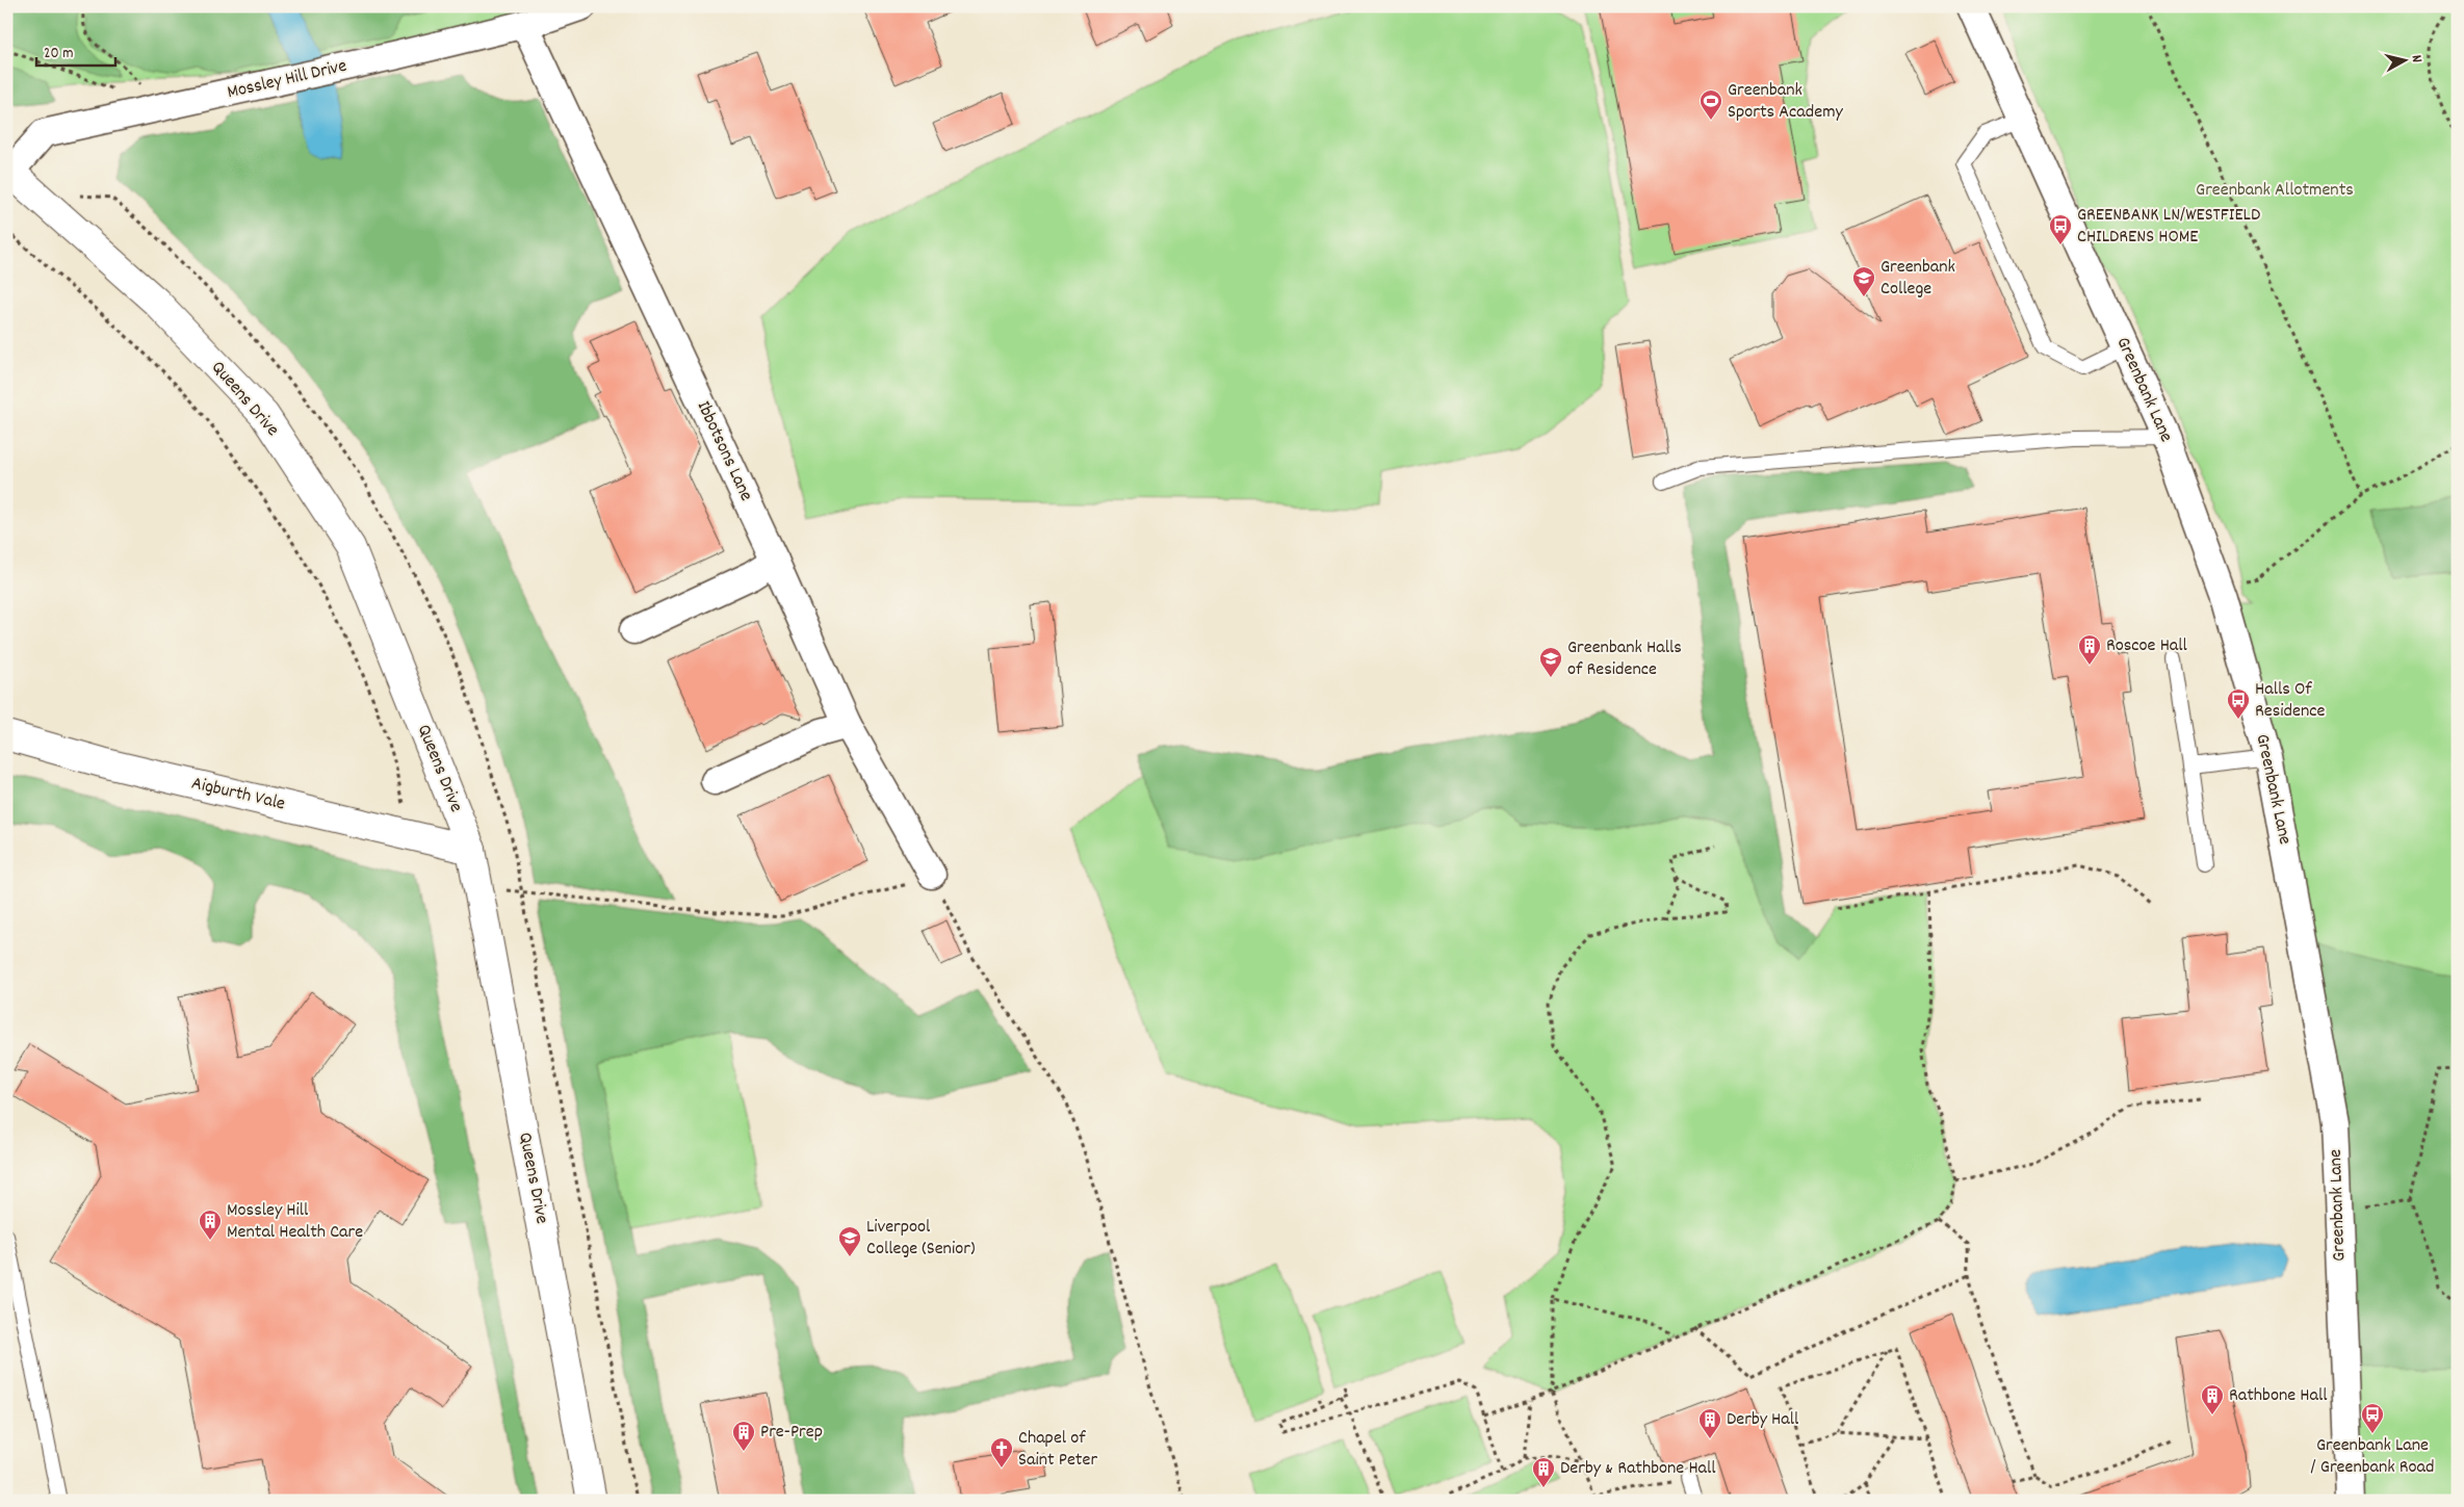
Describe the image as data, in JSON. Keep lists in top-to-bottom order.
{
  "streets": {
    "main road": ["Queens Drive", "Aigburth Vale"],
    "street": ["Mossley Hill Drive", "Greenbank Lane", "Ibbotsons Lane"]
  },
  "crossings": [
    ["Mossley Hill Drive", "Queens Drive"],
    ["Mossley Hill Drive", "Ibbotsons Lane"],
    ["Queens Drive", "Aigburth Vale"]
  ],
  "parks": ["Greenbank Allotments"],
  "places": {
    "sports": ["Greenbank Sports Academy"],
    "bus stop": ["GREENBANK LN/WESTFIELD CHILDRENS HOME", "Halls Of Residence", "Greenbank Lane / Greenbank Road"],
    "school or university": ["Greenbank College", "Greenbank Halls of Residence", "Liverpool College (Senior)"],
    "building": [
      "Roscoe Hall",
      "Mossley Hill Mental Health Care",
      "Rathbone Hall",
      "Derby Hall",
      "Pre-Prep",
      "Derby & Rathbone Hall"
    ],
    "church": ["Chapel of Saint Peter"]
  },
  "scale_bar": "20 m",
  "north": "right"
}
